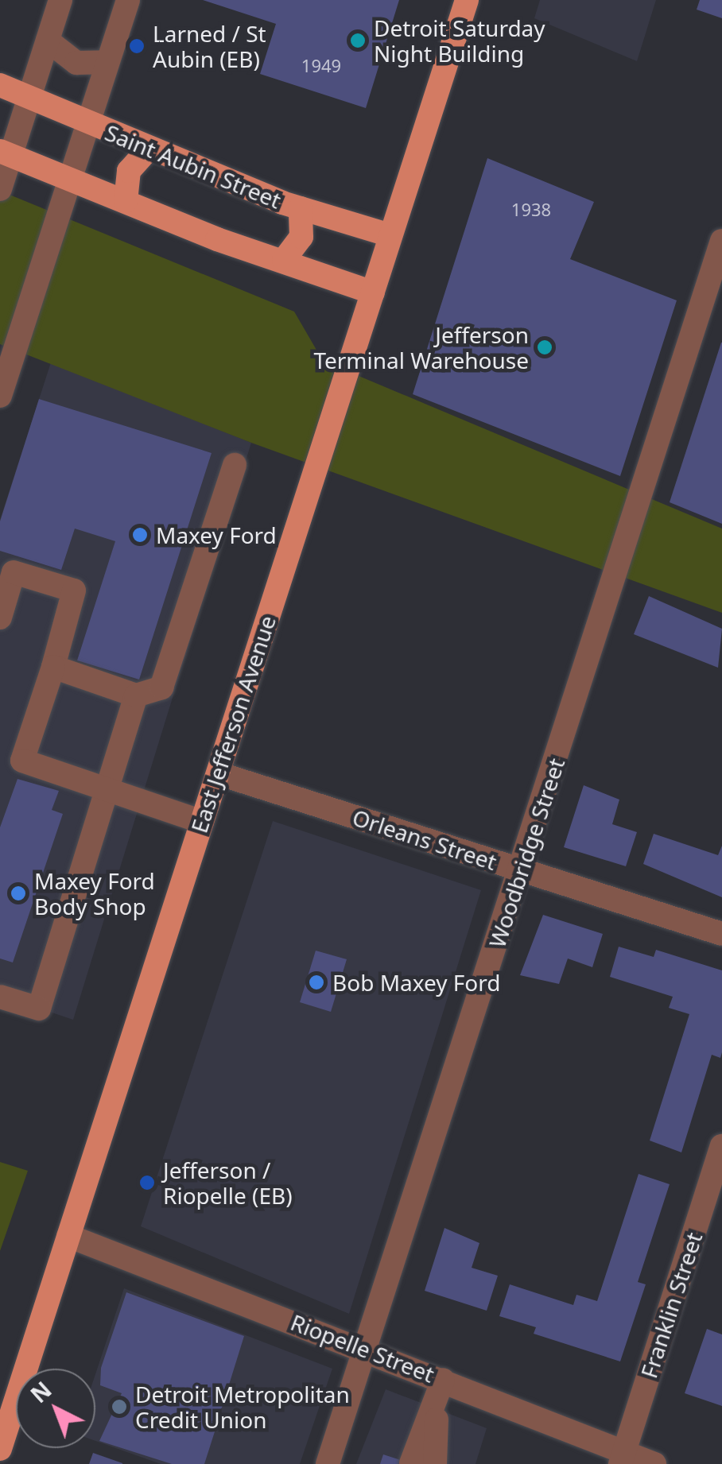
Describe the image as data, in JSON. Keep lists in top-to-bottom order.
{
  "streets": {
    "main road": ["Saint Aubin Street", "East Jefferson Avenue"],
    "street": [
      "Orleans Street",
      "Woodbridge Street",
      "Franklin Street",
      "Riopelle Street"
    ]
  },
  "crossings": [
    ["Saint Aubin Street", "East Jefferson Avenue"],
    ["East Jefferson Avenue", "Orleans Street"],
    ["East Jefferson Avenue", "Riopelle Street"],
    ["Orleans Street", "Woodbridge Street"],
    ["Woodbridge Street", "Riopelle Street"],
    ["Franklin Street", "Riopelle Street"]
  ],
  "places": [
    "Detroit Saturday Night Building",
    "Larned / St Aubin (EB)",
    "Jefferson Terminal Warehouse",
    "Maxey Ford",
    "Maxey Ford Body Shop",
    "Bob Maxey Ford",
    "Jefferson / Riopelle (EB)",
    "Detroit Metropolitan Credit Union"
  ],
  "house_numbers": ["1949", "1938"],
  "north": "top left"
}
